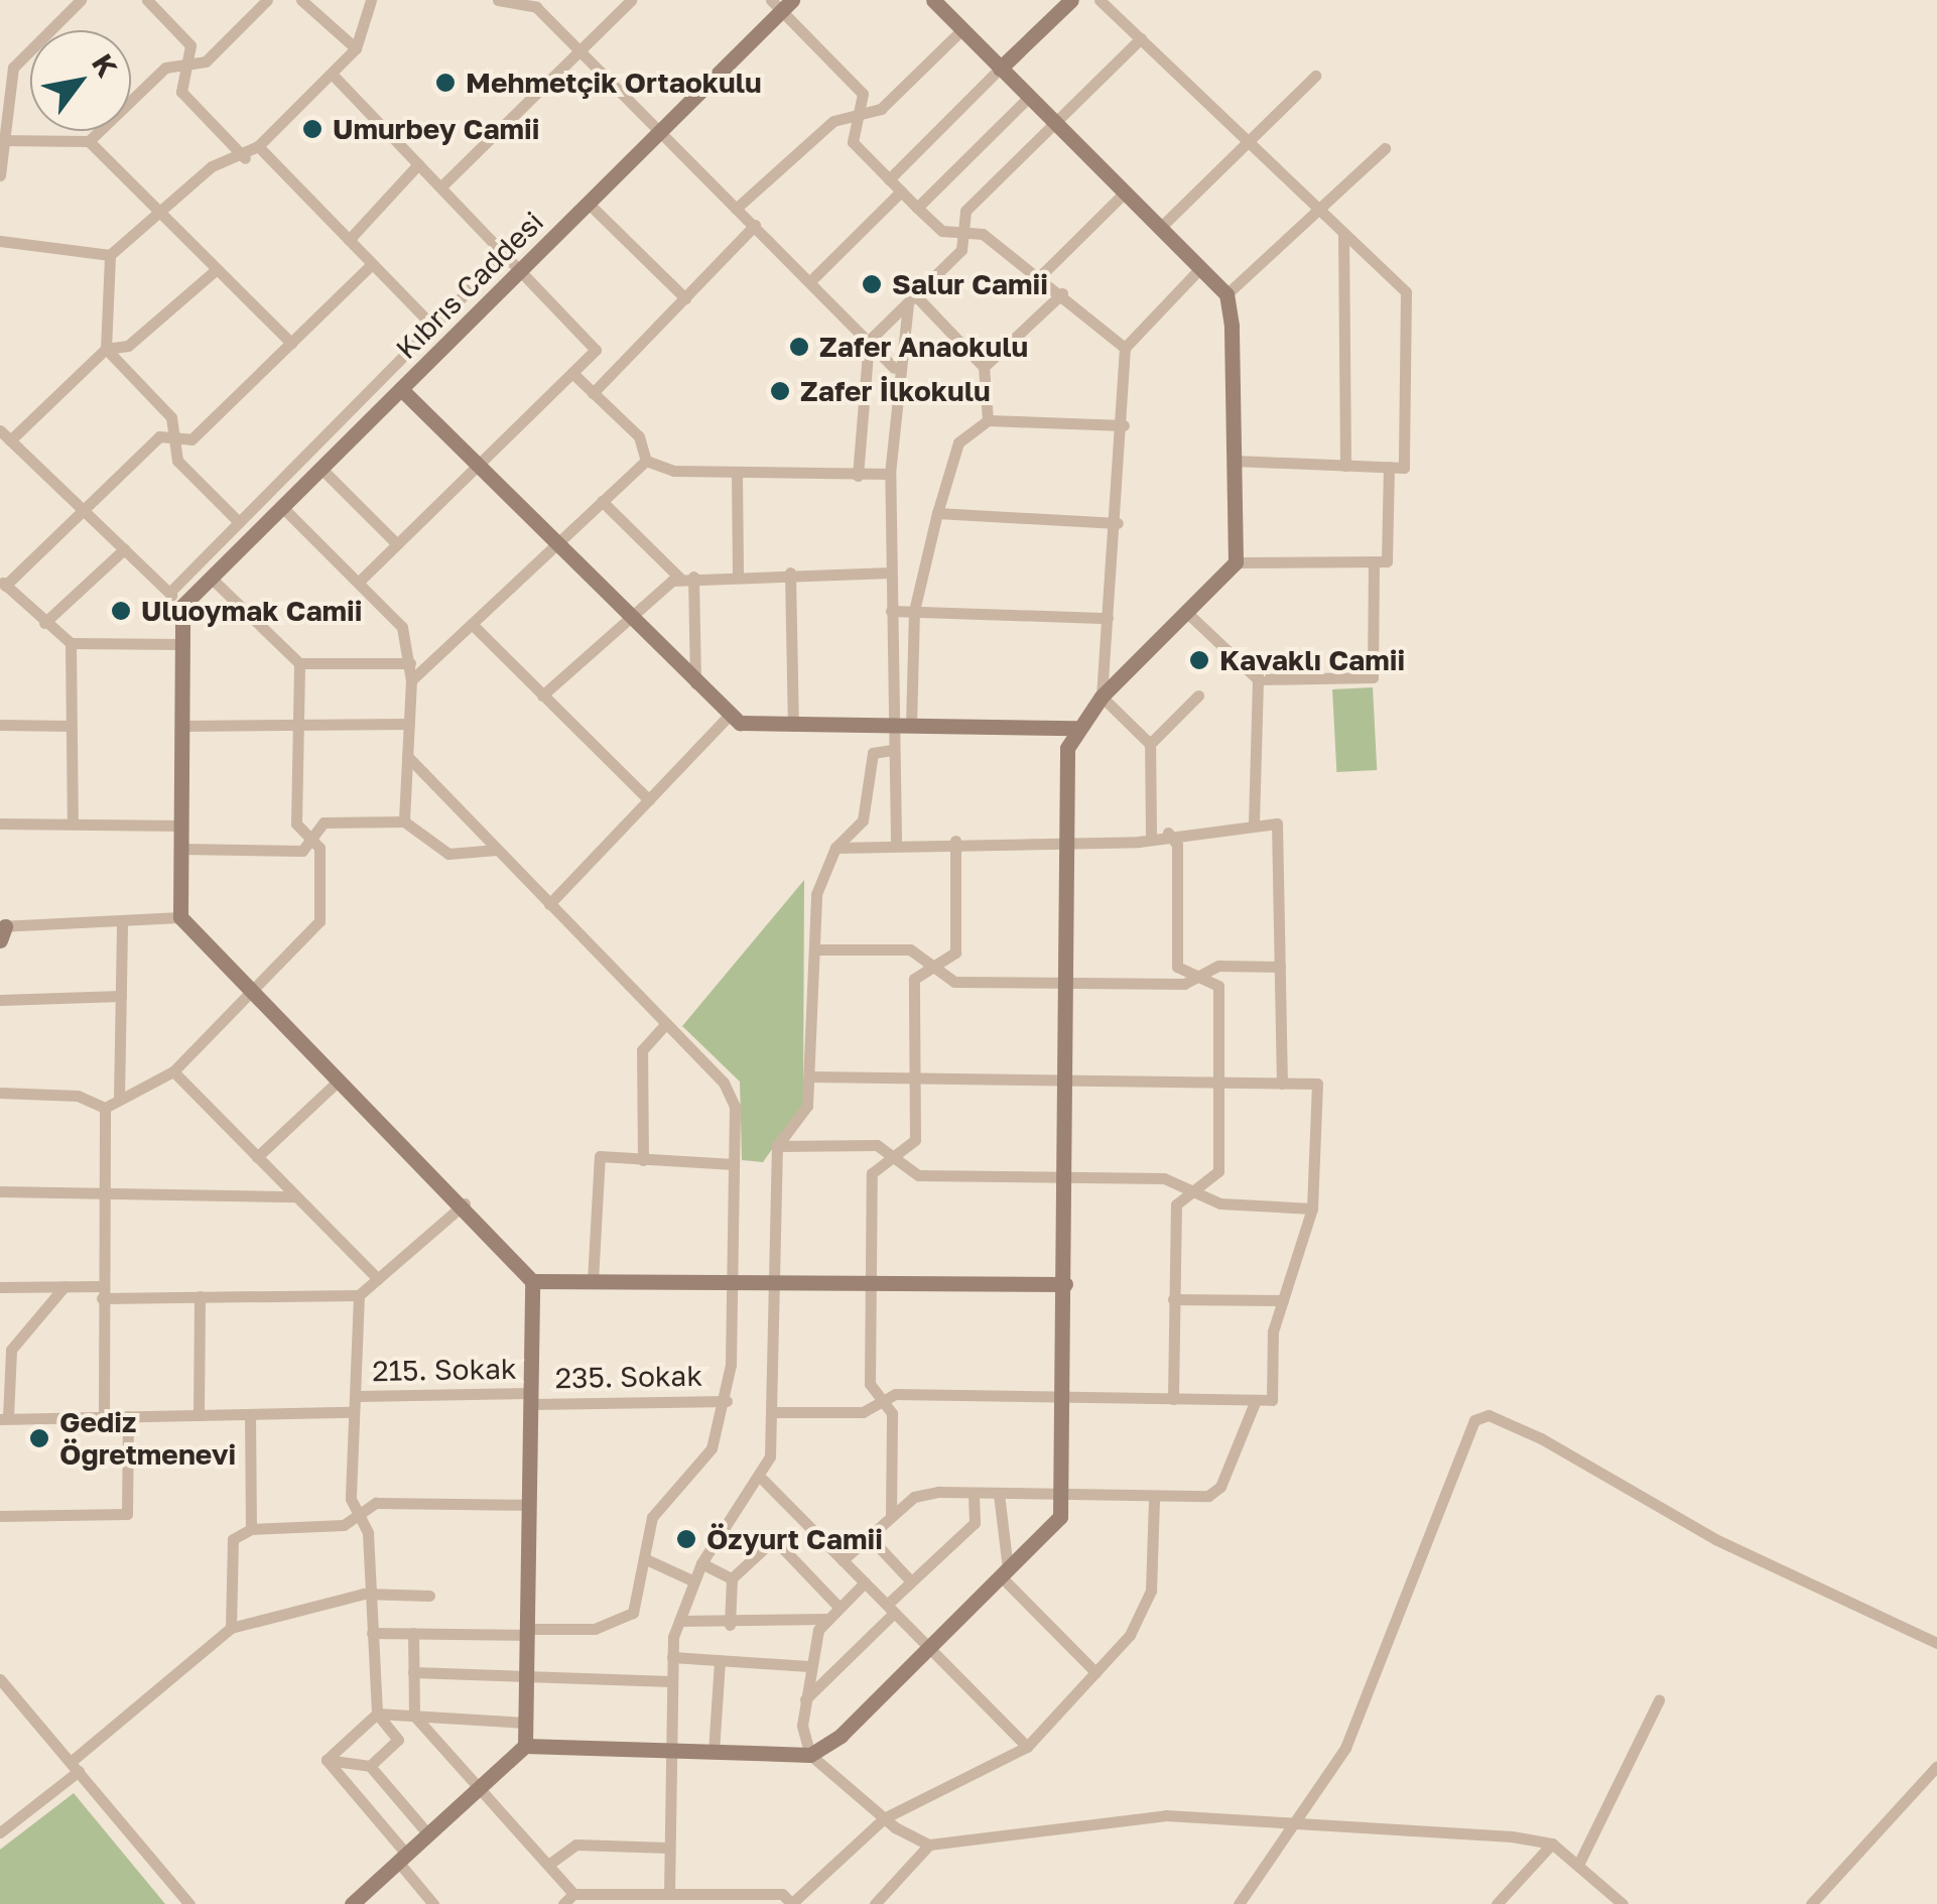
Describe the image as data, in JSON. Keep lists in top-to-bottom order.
{
  "streets": {
    "street": ["Kıbrıs Caddesi", "215. Sokak", "235. Sokak"]
  },
  "crossings": [
    ["215. Sokak", "235. Sokak"]
  ],
  "places": [
    "Mehmetçik Ortaokulu",
    "Umurbey Camii",
    "Salur Camii",
    "Zafer Anaokulu",
    "Zafer İlkokulu",
    "Uluoymak Camii",
    "Kavaklı Camii",
    "Gediz Öğretmenevi",
    "Özyurt Camii"
  ],
  "north": "top right"
}
